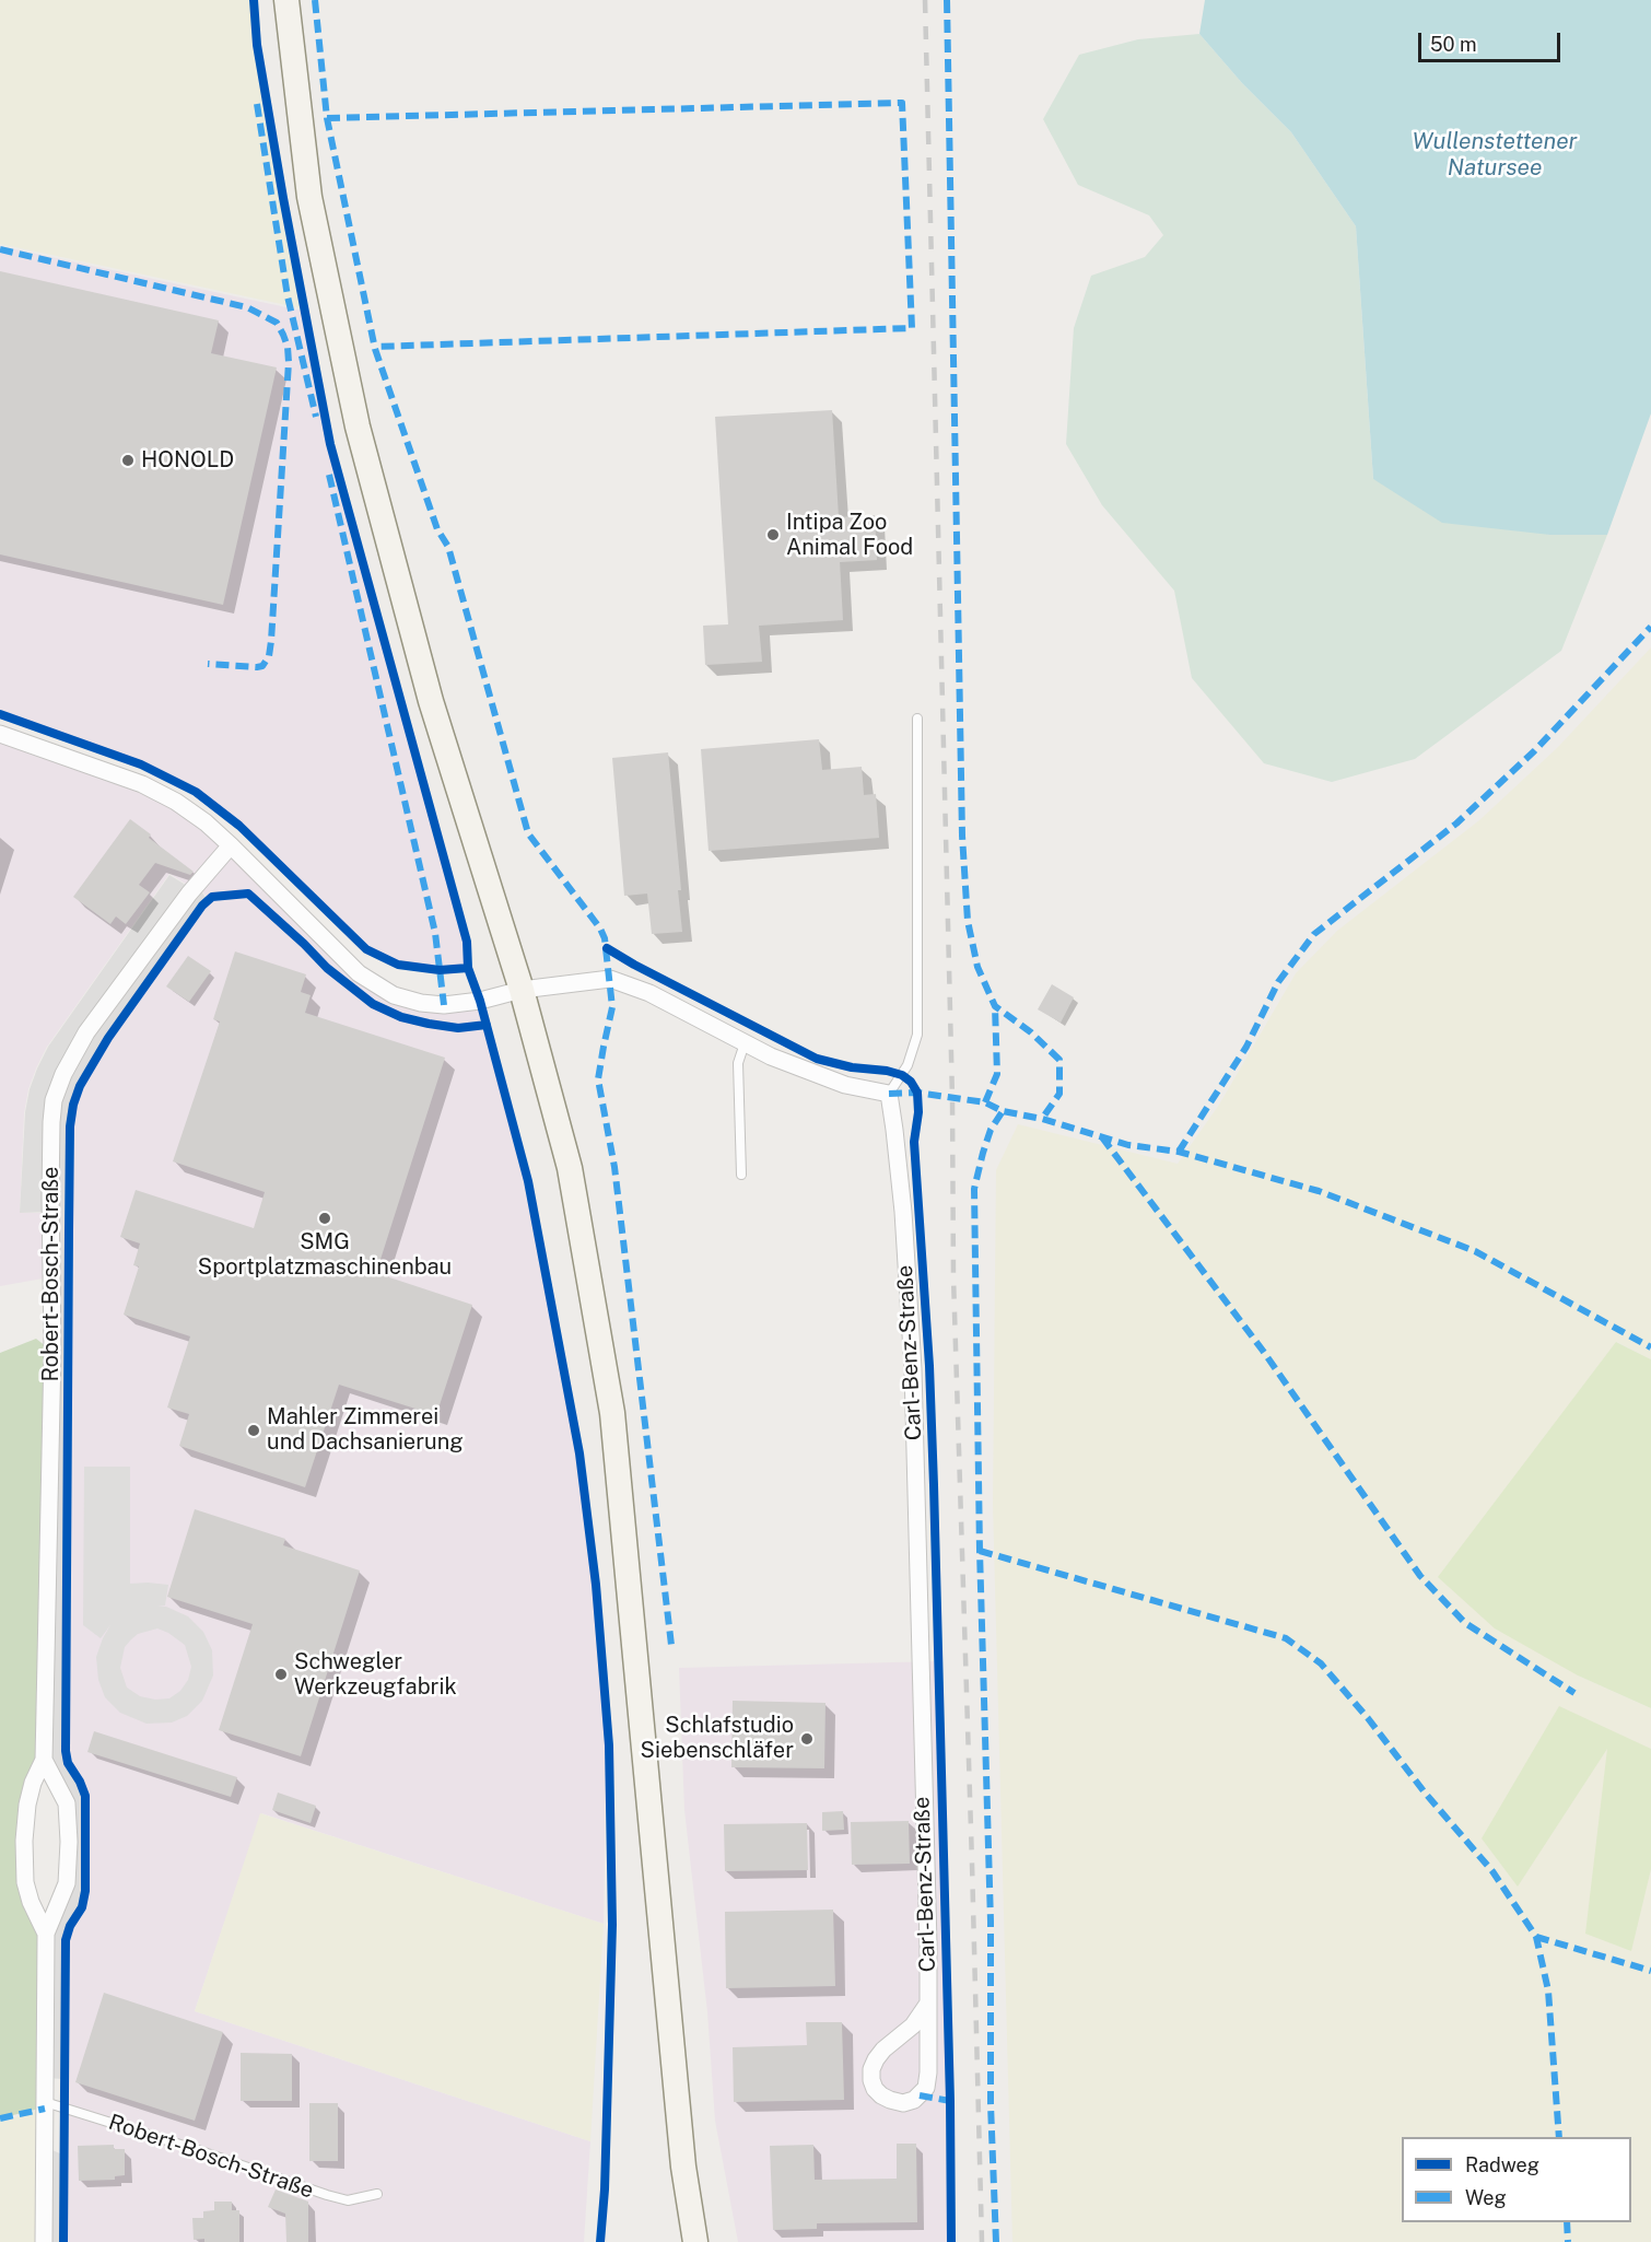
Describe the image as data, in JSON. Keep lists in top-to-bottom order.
{
  "streets": {
    "street": ["Robert-Bosch-Straße", "Carl-Benz-Straße"]
  },
  "water": ["Wullenstettener Natursee"],
  "places": [
    "HONOLD",
    "Intipa Zoo Animal Food",
    "SMG Sportplatzmaschinenbau",
    "Mahler Zimmerei und Dachsanierung",
    "Schwegler Werkzeugfabrik",
    "Schlafstudio Siebenschläfer"
  ],
  "legend": ["Radweg", "Weg"],
  "scale_bar": "50 m"
}
